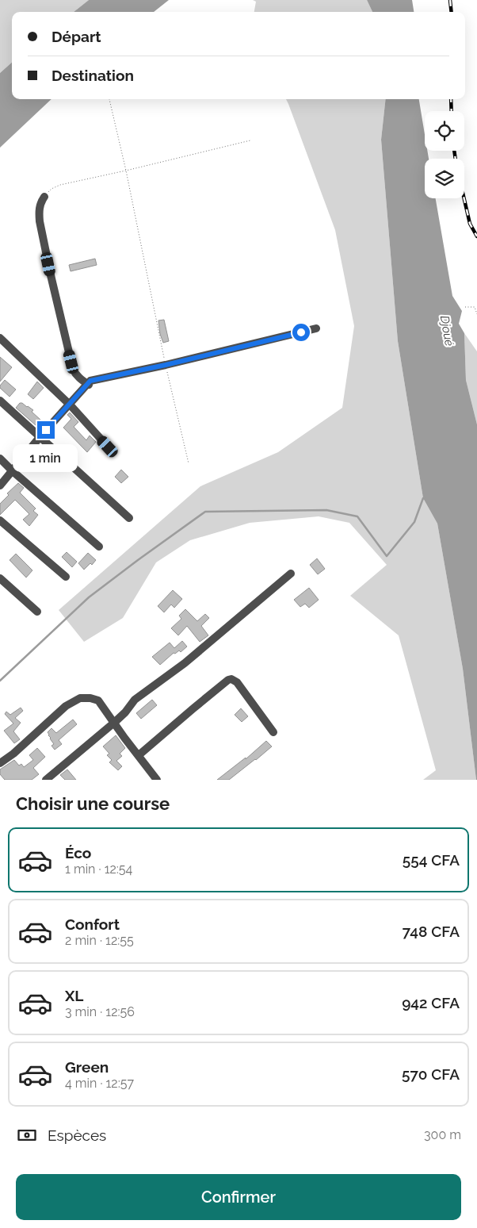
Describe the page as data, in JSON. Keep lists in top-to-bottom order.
{
  "water": ["Djoué"],
  "page": {
    "banner": ["Départ", "Destination"],
    "bubble": "1 min",
    "heading": "Choisir une course",
    "list": [
      {
        "name": "Éco",
        "note": "1 min · 12:54",
        "value": "554 CFA"
      },
      {
        "name": "Confort",
        "note": "2 min · 12:55",
        "value": "748 CFA"
      },
      {
        "name": "XL",
        "note": "3 min · 12:56",
        "value": "942 CFA"
      },
      {
        "name": "Green",
        "note": "4 min · 12:57",
        "value": "570 CFA"
      }
    ],
    "pay": ["Espèces", "300 m"],
    "buttons": "Confirmer"
  }
}
